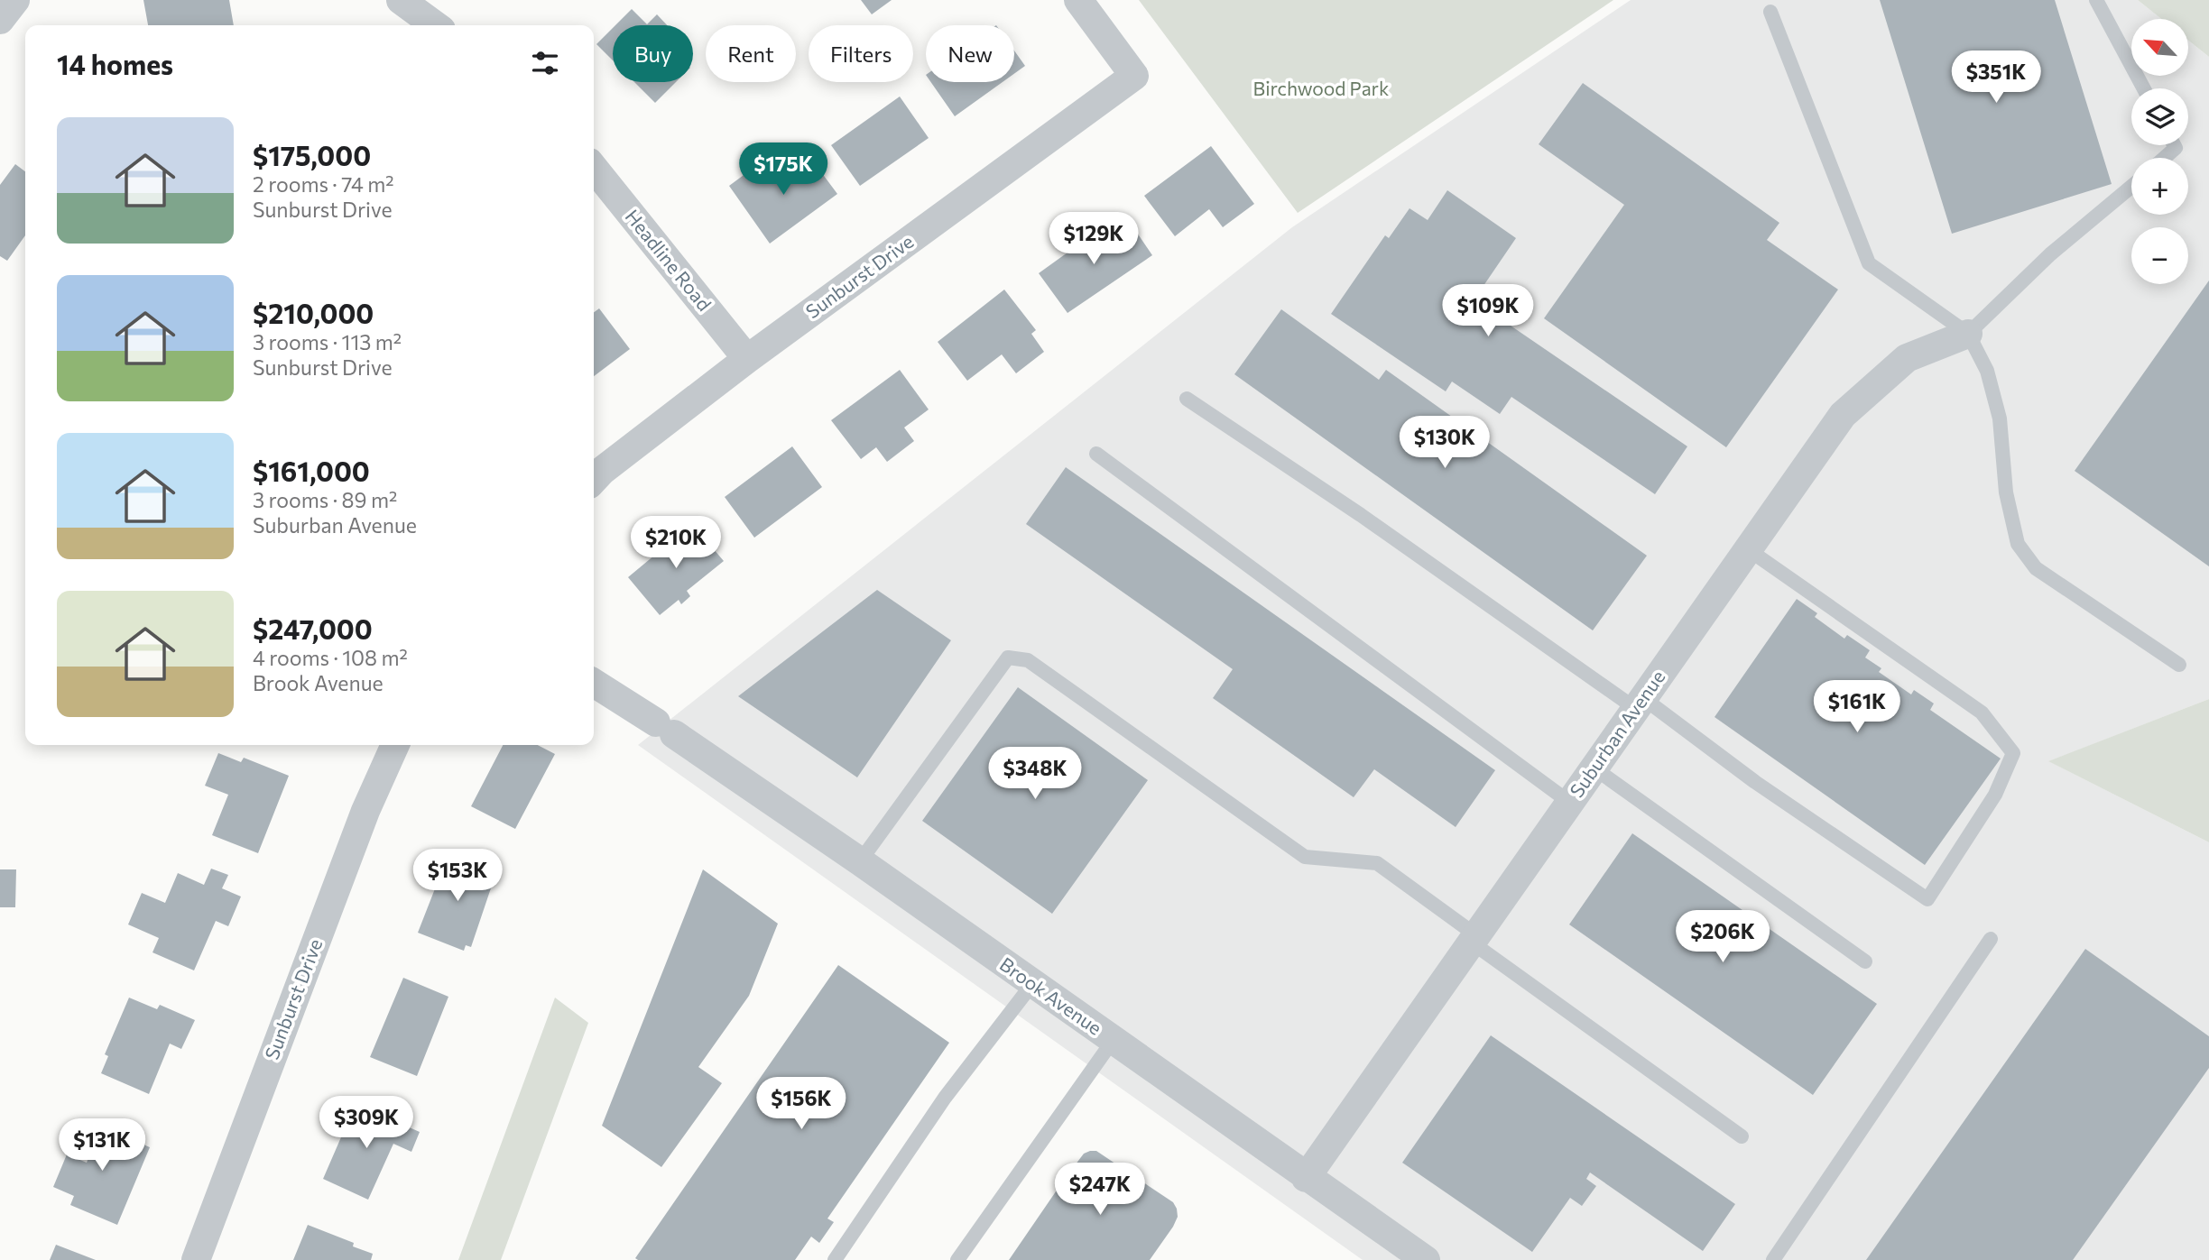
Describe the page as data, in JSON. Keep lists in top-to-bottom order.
{
  "streets": {
    "street": [
      "Headline Road",
      "Sunburst Drive",
      "Suburban Avenue",
      "Brook Avenue"
    ]
  },
  "crossings": [
    ["Headline Road", "Sunburst Drive"],
    ["Suburban Avenue", "Brook Avenue"]
  ],
  "parks": ["Birchwood Park"],
  "north": "top left",
  "page": {
    "map_buttons": ["+", "−"],
    "chip": [
      "Buy",
      "Rent",
      "Filters",
      "New"
    ],
    "heading": "14 homes",
    "price": [
      "$351K",
      "$175K",
      "$129K",
      "$109K",
      "$130K",
      "$210K",
      "$161K",
      "$348K",
      "$153K",
      "$206K",
      "$156K",
      "$309K",
      "$131K",
      "$247K"
    ],
    "list": [
      {
        "name": "$175,000",
        "note": "2 rooms · 74 m² · Sunburst Drive"
      },
      {
        "name": "$210,000",
        "note": "3 rooms · 113 m² · Sunburst Drive"
      },
      {
        "name": "$161,000",
        "note": "3 rooms · 89 m² · Suburban Avenue"
      },
      {
        "name": "$247,000",
        "note": "4 rooms · 108 m² · Brook Avenue"
      }
    ]
  }
}
